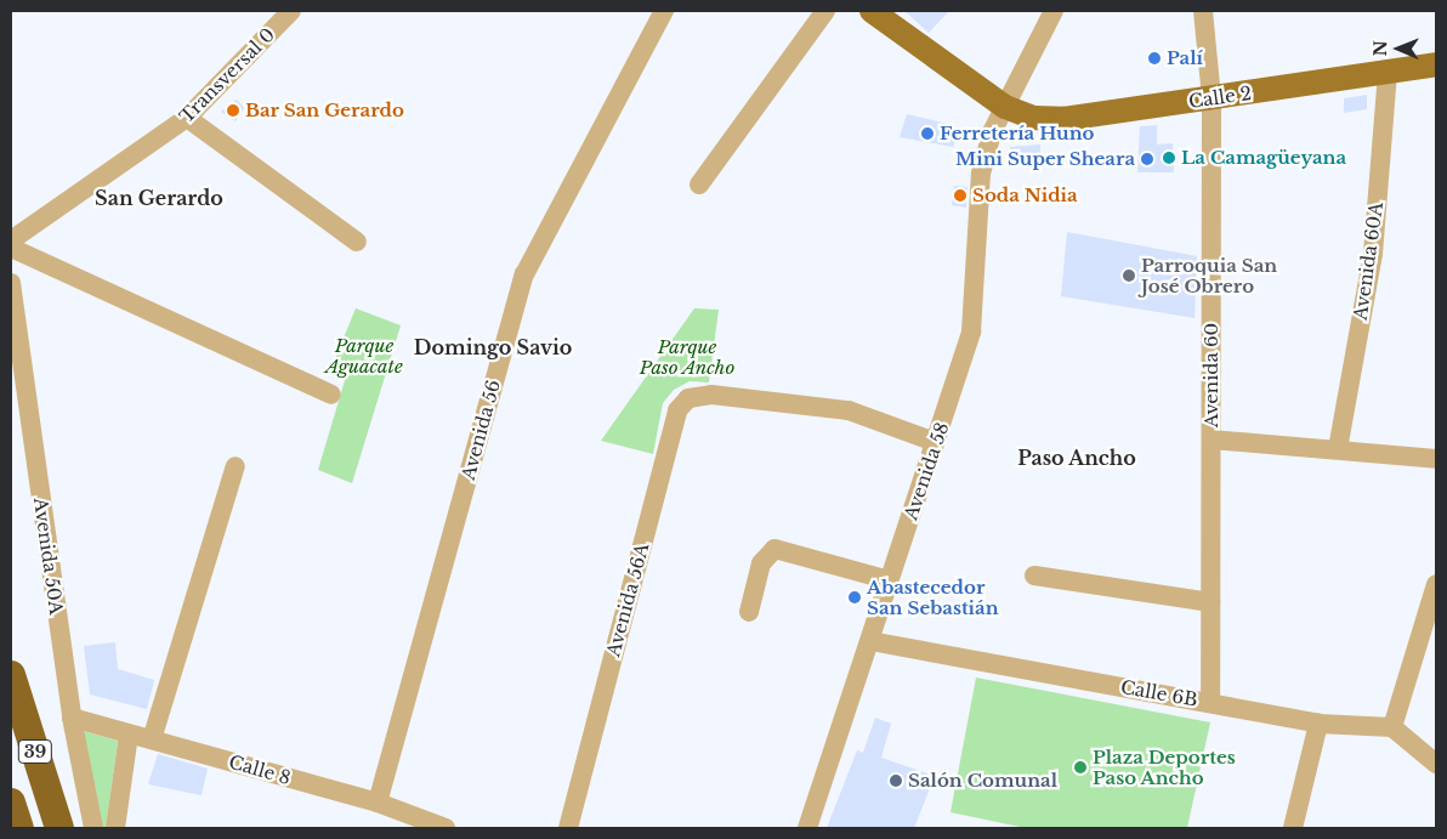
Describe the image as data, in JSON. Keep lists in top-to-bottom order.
{
  "streets": {
    "highway": ["39"],
    "main road": ["Calle 2"],
    "street": [
      "Transversal 0",
      "Avenida 60A",
      "Avenida 60",
      "Avenida 56",
      "Avenida 58",
      "Avenida 50A",
      "Avenida 56A",
      "Calle 6B",
      "Calle 8"
    ]
  },
  "crossings": [
    ["Calle 2", "Avenida 60A"],
    ["Calle 2", "Avenida 60"],
    ["Calle 2", "Avenida 58"],
    ["Avenida 60", "Calle 6B"],
    ["Avenida 56", "Calle 8"],
    ["Avenida 58", "Avenida 56A"],
    ["Avenida 58", "Calle 6B"],
    ["Avenida 50A", "Calle 8"]
  ],
  "districts": ["San Gerardo", "Domingo Savio", "Paso Ancho"],
  "parks": ["Parque Aguacate", "Parque Paso Ancho"],
  "places": [
    "Palí",
    "Bar San Gerardo",
    "Ferretería Huno",
    "La Camagüeyana",
    "Mini Super Sheara",
    "Soda Nidia",
    "Parroquia San José Obrero",
    "Abastecedor San Sebastián",
    "Plaza Deportes Paso Ancho",
    "Salón Comunal"
  ],
  "north": "left"
}
